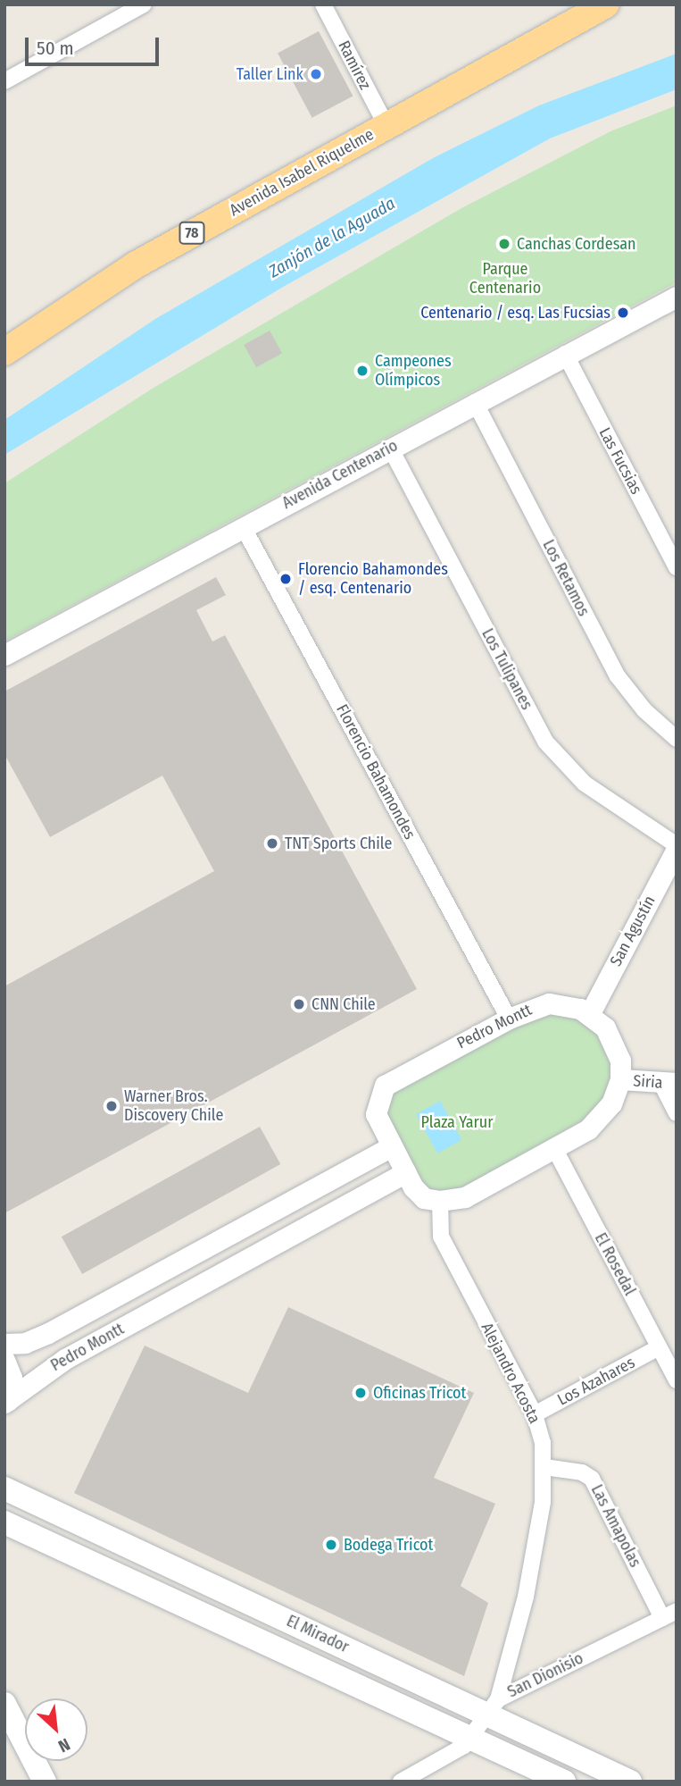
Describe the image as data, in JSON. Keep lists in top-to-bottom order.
{
  "streets": {
    "highway": ["Avenida Isabel Riquelme", "78"],
    "main road": ["El Mirador"],
    "street": [
      "Ramírez",
      "Las Fucsias",
      "Avenida Centenario",
      "Los Retamos",
      "Los Tulipanes",
      "Florencio Bahamondes",
      "San Agustín",
      "Pedro Montt",
      "Siria",
      "El Rosedal",
      "Alejandro Acosta",
      "Los Azahares",
      "Las Amapolas",
      "San Dionisio"
    ]
  },
  "crossings": [
    ["Ramírez", "Avenida Isabel Riquelme"],
    ["Las Fucsias", "Avenida Centenario"],
    ["Avenida Centenario", "Los Retamos"],
    ["Avenida Centenario", "Los Tulipanes"],
    ["Avenida Centenario", "Florencio Bahamondes"],
    ["Los Tulipanes", "San Agustín"],
    ["Florencio Bahamondes", "Pedro Montt"],
    ["San Agustín", "Pedro Montt"],
    ["Pedro Montt", "Alejandro Acosta"],
    ["El Rosedal", "Los Azahares"],
    ["Alejandro Acosta", "Los Azahares"],
    ["Alejandro Acosta", "Las Amapolas"],
    ["Alejandro Acosta", "El Mirador"],
    ["Alejandro Acosta", "San Dionisio"],
    ["Las Amapolas", "San Dionisio"],
    ["El Mirador", "San Dionisio"]
  ],
  "water": ["Zanjón de la Aguada"],
  "parks": ["Parque Centenario", "Plaza Yarur"],
  "places": [
    "Taller Link",
    "Canchas Cordesan",
    "Centenario / esq. Las Fucsias",
    "Campeones Olímpicos",
    "Florencio Bahamondes / esq. Centenario",
    "TNT Sports Chile",
    "CNN Chile",
    "Warner Bros. Discovery Chile",
    "Oficinas Tricot",
    "Bodega Tricot"
  ],
  "scale_bar": "50 m",
  "north": "bottom right"
}
